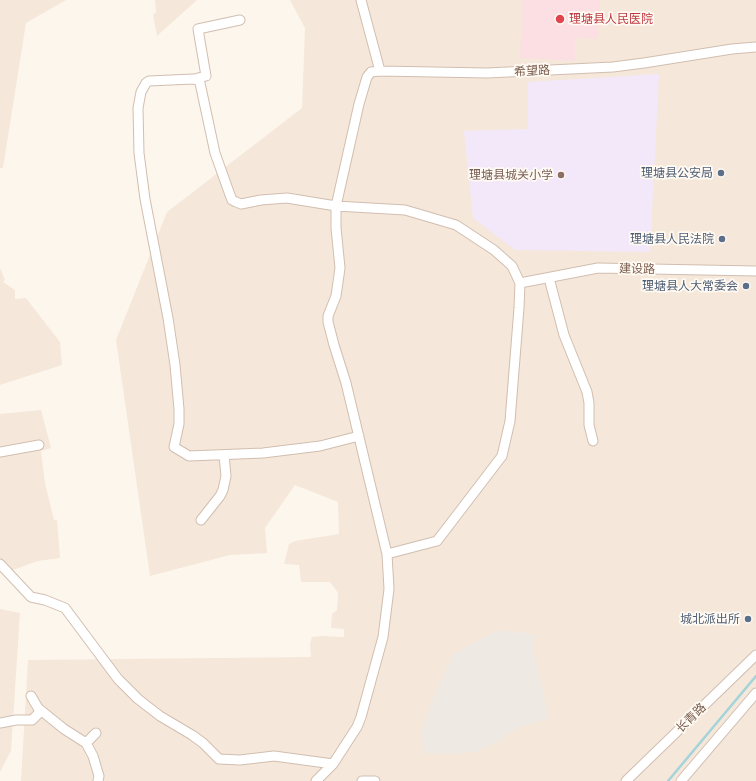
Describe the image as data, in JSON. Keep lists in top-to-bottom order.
{
  "streets": {
    "street": ["希望路", "建设路", "长青路"]
  },
  "places": [
    "理塘县人民医院",
    "理塘县公安局",
    "理塘县城关小学",
    "理塘县人民法院",
    "理塘县人大常委会",
    "城北派出所"
  ]
}
